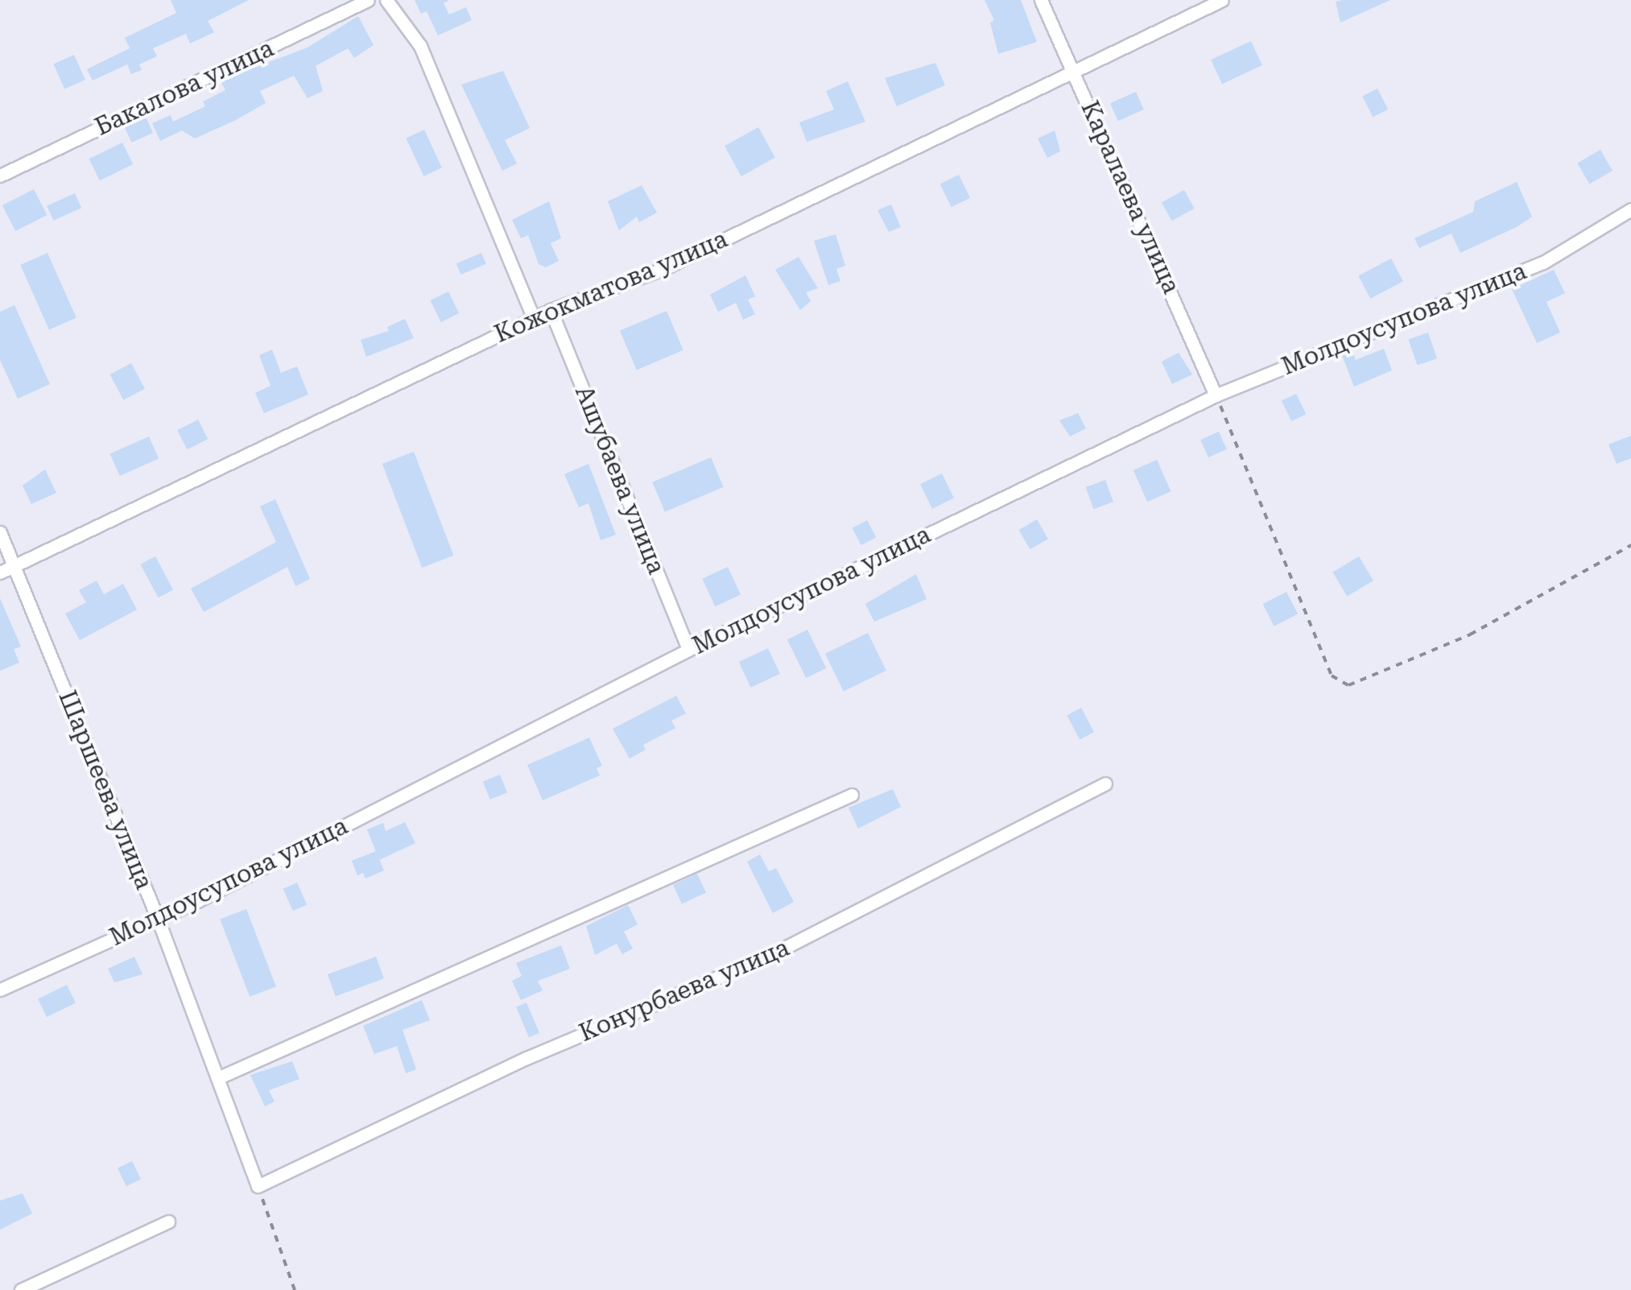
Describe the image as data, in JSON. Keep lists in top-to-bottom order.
{
  "streets": {
    "street": [
      "Бакалова улица",
      "Каралаева улица",
      "Кожокматова улица",
      "Молдоусупова улица",
      "Ашубаева улица",
      "Шаршеева улица",
      "Конурбаева улица"
    ]
  },
  "crossings": [
    ["Каралаева улица", "Кожокматова улица"],
    ["Каралаева улица", "Молдоусупова улица"],
    ["Кожокматова улица", "Ашубаева улица"],
    ["Кожокматова улица", "Шаршеева улица"],
    ["Молдоусупова улица", "Ашубаева улица"],
    ["Молдоусупова улица", "Шаршеева улица"],
    ["Шаршеева улица", "Конурбаева улица"]
  ]
}
